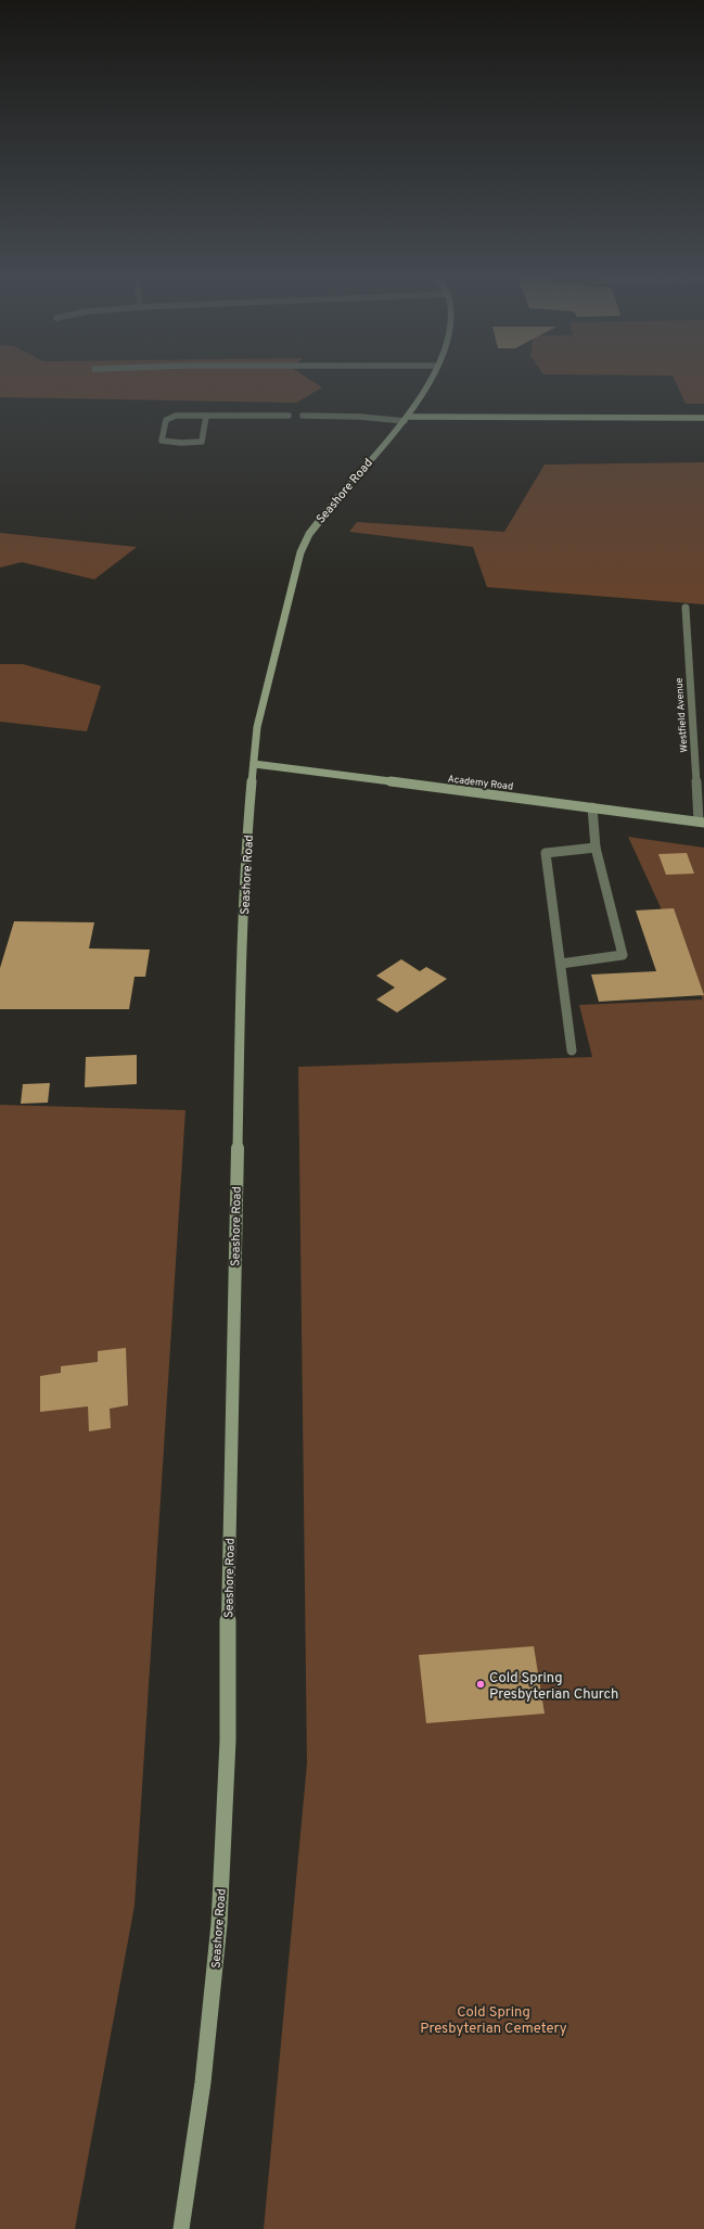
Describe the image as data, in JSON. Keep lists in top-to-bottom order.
{
  "streets": {
    "street": ["Seashore Road", "Westfield Avenue", "Academy Road"]
  },
  "crossings": [
    ["Seashore Road", "Academy Road"],
    ["Westfield Avenue", "Academy Road"]
  ],
  "parks": ["Cold Spring Presbyterian Cemetery"],
  "places": ["Cold Spring Presbyterian Church"]
}
